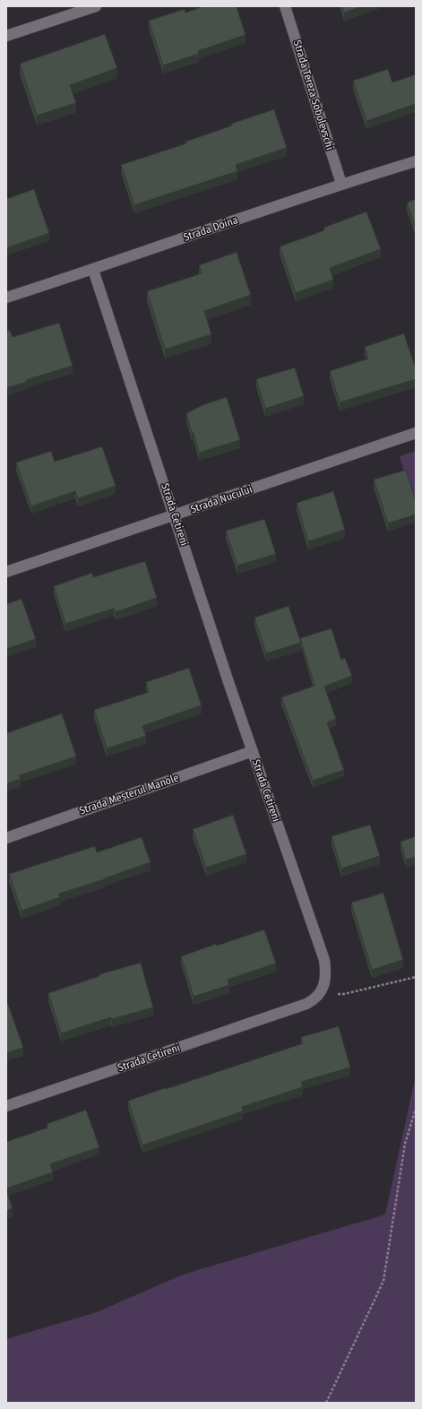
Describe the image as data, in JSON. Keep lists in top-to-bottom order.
{
  "streets": {
    "street": [
      "Strada Tereza Sobolevschi",
      "Strada Doina",
      "Strada Nucului",
      "Strada Cetireni",
      "Strada Meșterul Manole"
    ]
  },
  "crossings": [
    ["Strada Tereza Sobolevschi", "Strada Doina"],
    ["Strada Doina", "Strada Cetireni"],
    ["Strada Nucului", "Strada Cetireni"],
    ["Strada Cetireni", "Strada Meșterul Manole"]
  ]
}
